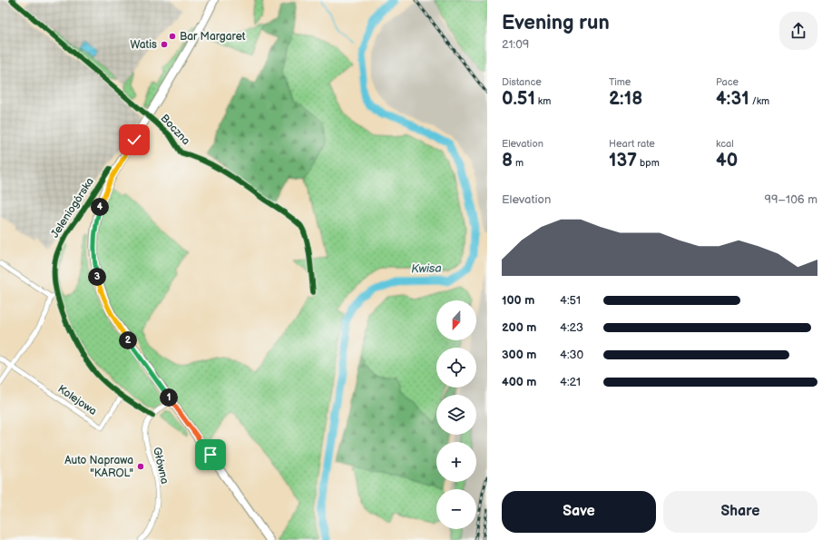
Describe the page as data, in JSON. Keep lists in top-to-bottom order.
{
  "streets": {
    "main road": ["Jeleniogórska"],
    "street": ["Boczna", "Kolejowa", "Główna"]
  },
  "crossings": [
    ["Boczna", "Jeleniogórska"],
    ["Jeleniogórska", "Kolejowa"],
    ["Jeleniogórska", "Główna"]
  ],
  "water": ["Kwisa"],
  "places": ["Bar Margaret", "Watis", "Auto Naprawa \"KAROL\""],
  "north": "bottom",
  "page": {
    "heading": ["Evening run", "21:09"],
    "stats": [
      ["Distance", "0.51 km"],
      ["Time", "2:18"],
      ["Pace", "4:31 /km"],
      ["Elevation", "8 m"],
      ["Heart rate", "137 bpm"],
      ["kcal", "40"]
    ],
    "chart": ["Elevation", "99–106 m"],
    "pins": [
      "4",
      "3",
      "2",
      "1"
    ],
    "list": [
      {
        "name": "100 m",
        "note": "4:51"
      },
      {
        "name": "200 m",
        "note": "4:23"
      },
      {
        "name": "300 m",
        "note": "4:30"
      },
      {
        "name": "400 m",
        "note": "4:21"
      }
    ],
    "map_buttons": ["+", "−"],
    "buttons": ["Save", "Share"]
  }
}
